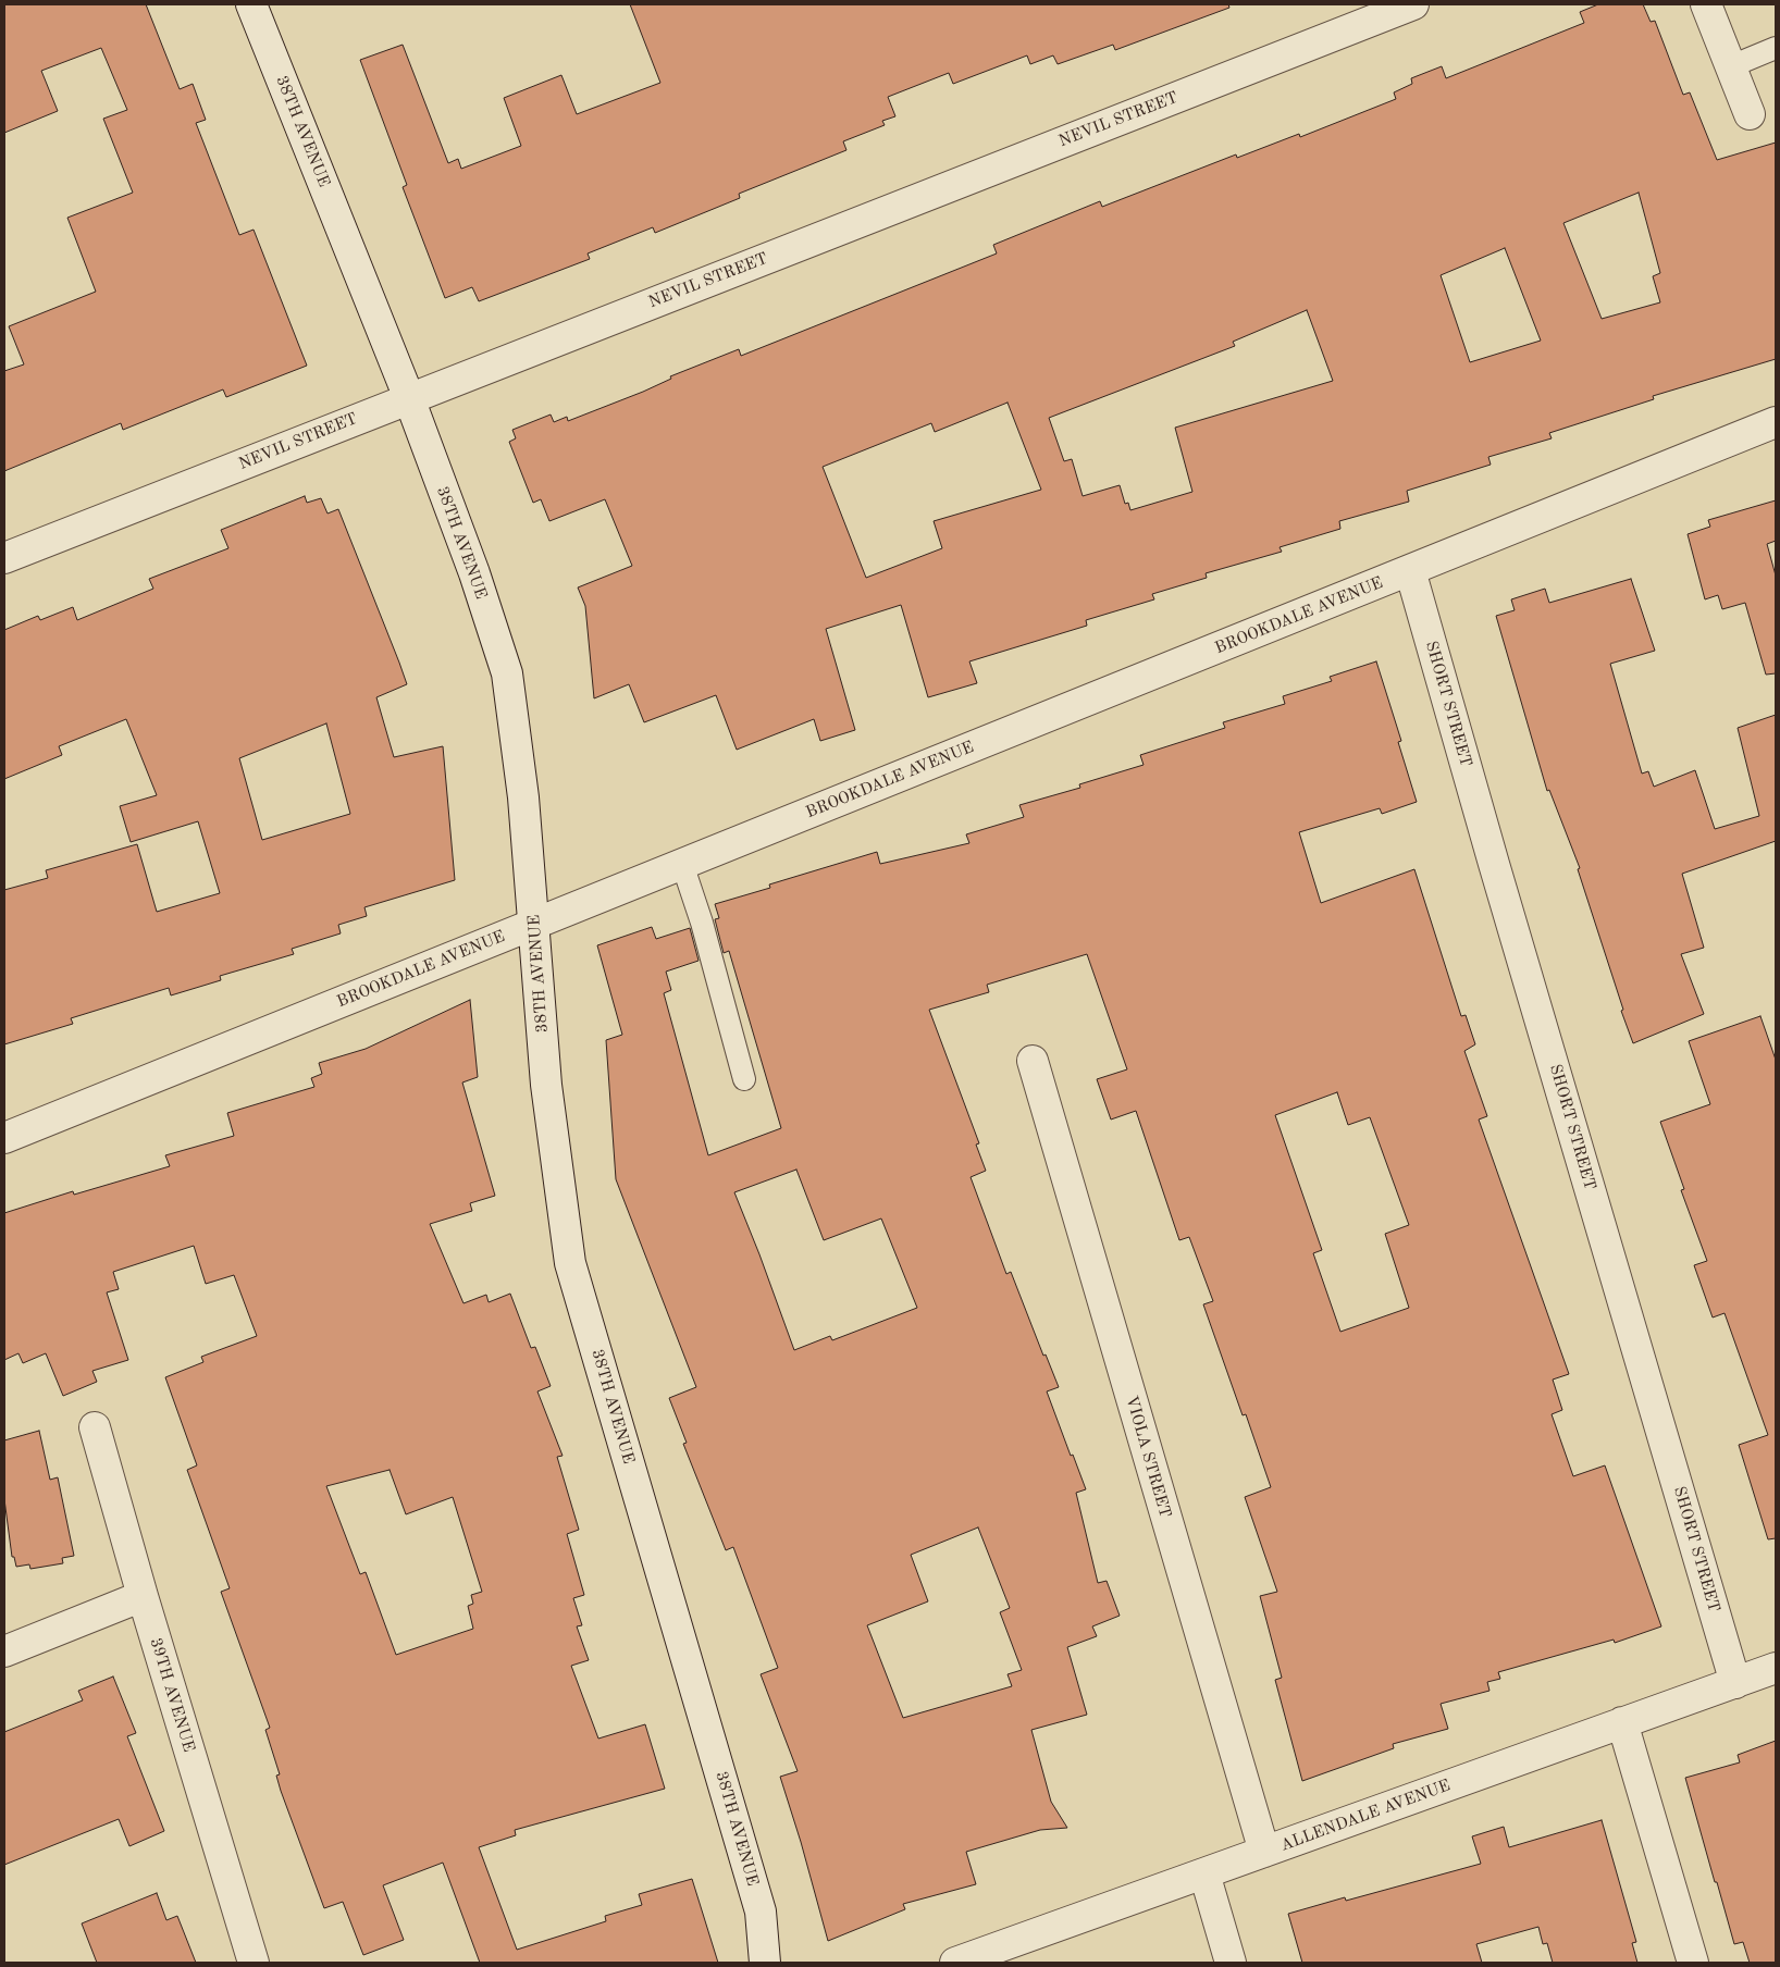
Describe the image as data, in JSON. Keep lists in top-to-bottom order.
{
  "streets": {
    "street": [
      "NEVIL STREET",
      "38TH AVENUE",
      "BROOKDALE AVENUE",
      "SHORT STREET",
      "VIOLA STREET",
      "39TH AVENUE",
      "ALLENDALE AVENUE"
    ]
  },
  "crossings": [
    ["NEVIL STREET", "38TH AVENUE"],
    ["38TH AVENUE", "BROOKDALE AVENUE"],
    ["BROOKDALE AVENUE", "SHORT STREET"],
    ["SHORT STREET", "ALLENDALE AVENUE"],
    ["VIOLA STREET", "ALLENDALE AVENUE"]
  ]
}
